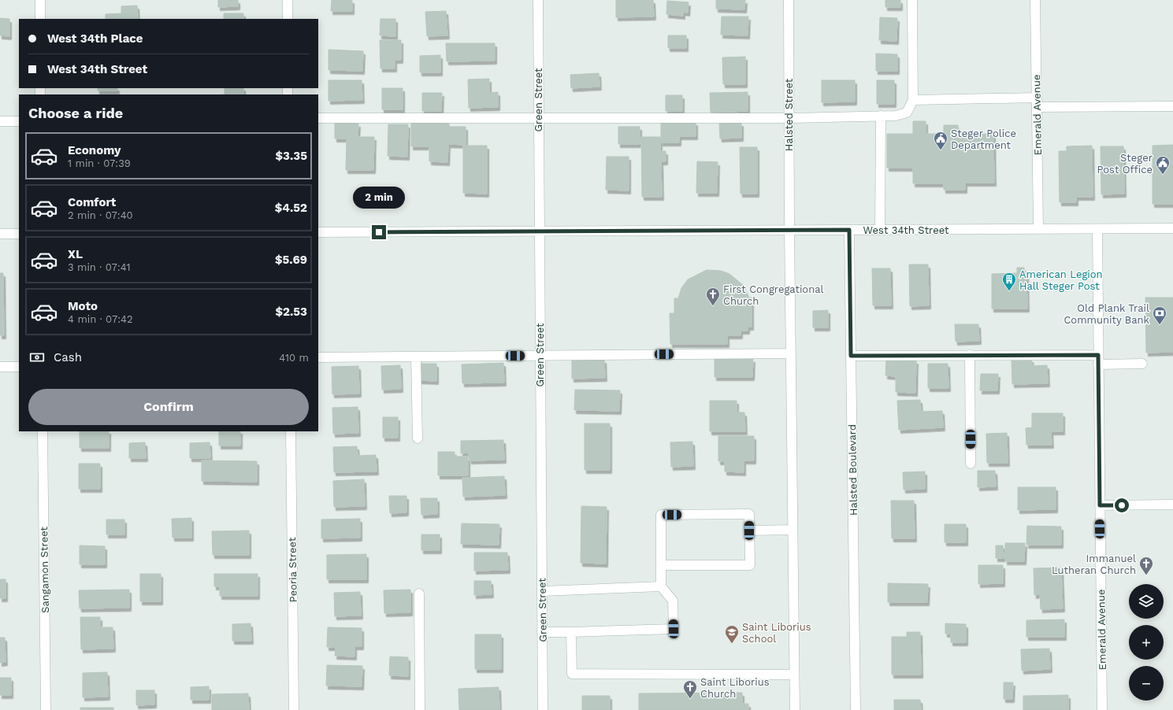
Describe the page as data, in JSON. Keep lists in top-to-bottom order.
{
  "streets": {
    "street": [
      "Green Street",
      "Halsted Street",
      "Emerald Avenue",
      "West 34th Street",
      "Halsted Boulevard",
      "Sangamon Street",
      "Peoria Street"
    ]
  },
  "crossings": [
    ["Green Street", "West 34th Street"],
    ["Halsted Street", "West 34th Street"],
    ["Emerald Avenue", "West 34th Street"],
    ["West 34th Street", "Halsted Boulevard"]
  ],
  "places": {
    "public building": ["Steger Police Department", "Steger Post Office"],
    "building": ["American Legion Hall Steger Post"],
    "church": ["First Congregational Church", "Immanuel Lutheran Church", "Saint Liborius Church"],
    "bank": ["Old Plank Trail Community Bank"],
    "school or university": ["Saint Liborius School"]
  },
  "page": {
    "banner": ["West 34th Place", "West 34th Street"],
    "heading": "Choose a ride",
    "list": [
      {
        "name": "Economy",
        "note": "1 min · 07:39",
        "value": "$3.35"
      },
      {
        "name": "Comfort",
        "note": "2 min · 07:40",
        "value": "$4.52"
      },
      {
        "name": "XL",
        "note": "3 min · 07:41",
        "value": "$5.69"
      },
      {
        "name": "Moto",
        "note": "4 min · 07:42",
        "value": "$2.53"
      }
    ],
    "bubble": "2 min",
    "pay": ["Cash", "410 m"],
    "buttons": "Confirm",
    "map_buttons": ["+", "−"]
  }
}
